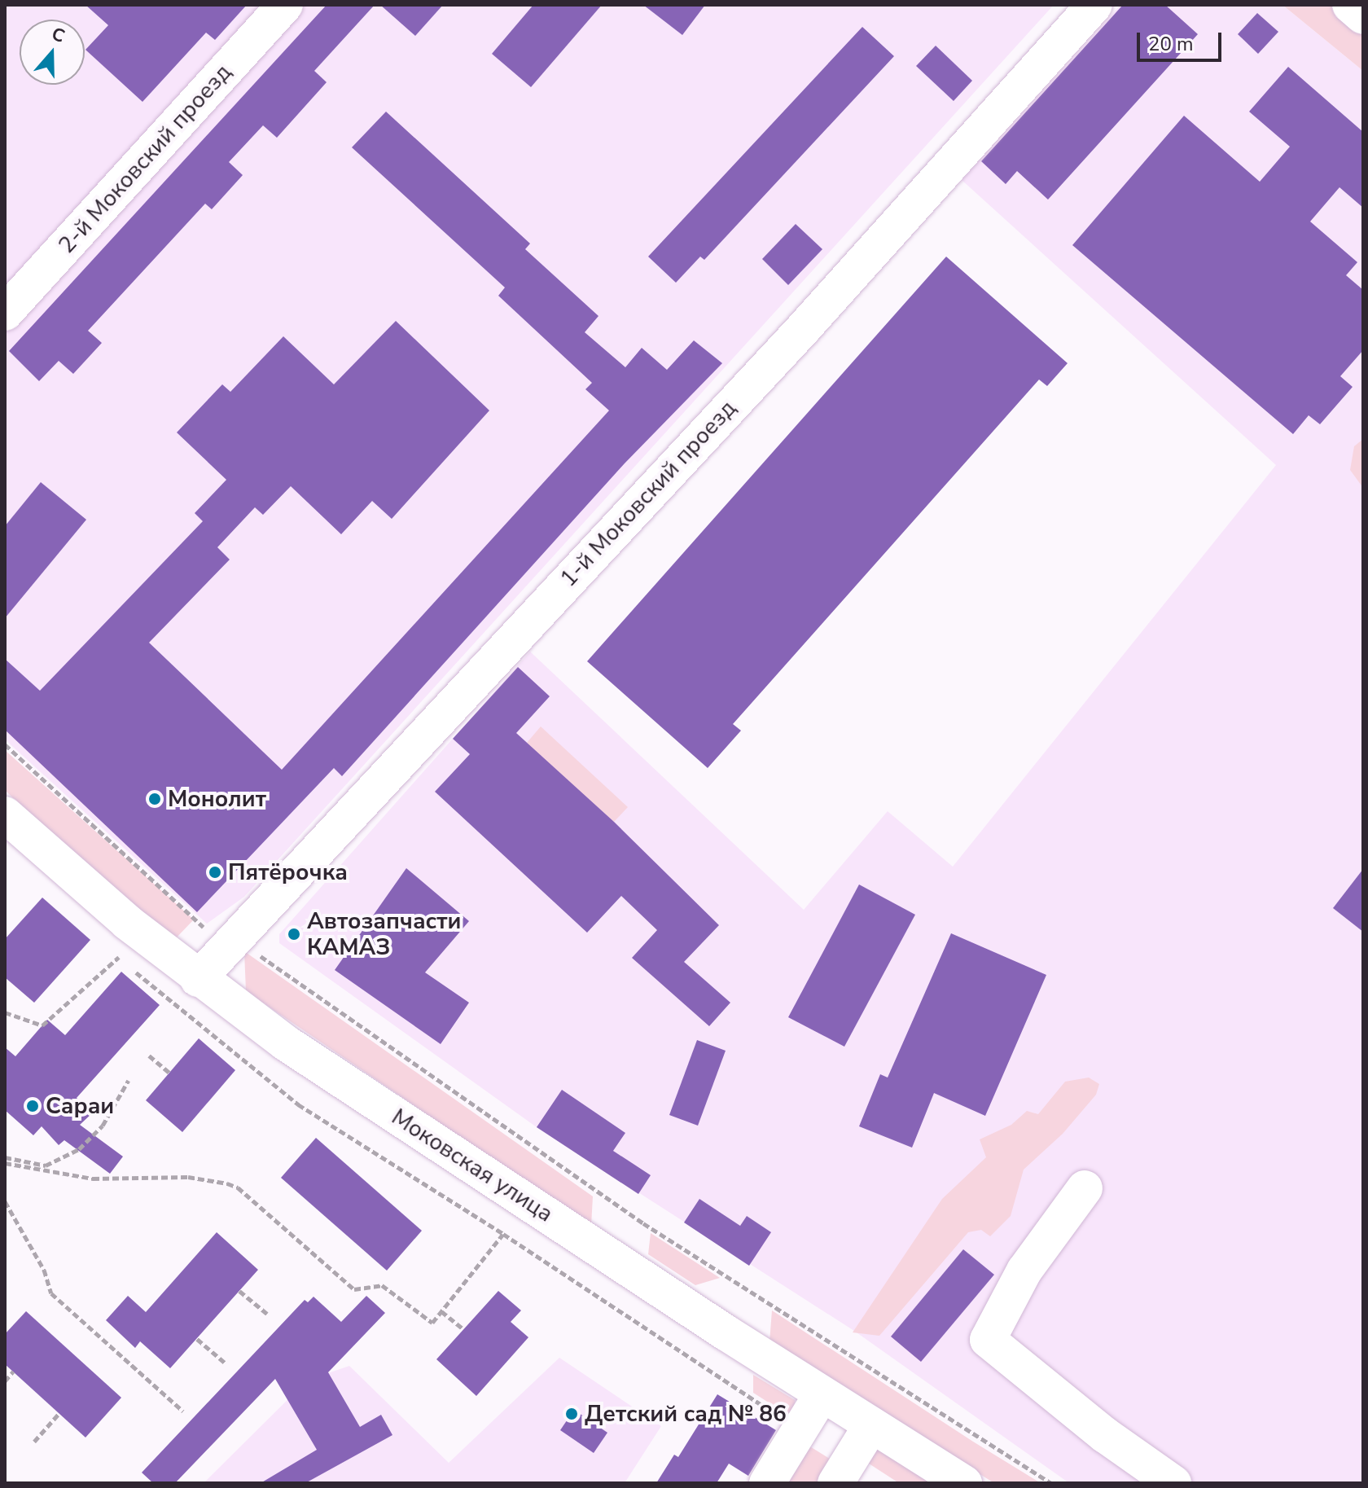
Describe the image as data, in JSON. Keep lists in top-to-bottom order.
{
  "streets": {
    "street": ["2-й Моковский проезд", "1-й Моковский проезд", "Моковская улица"]
  },
  "crossings": [
    ["1-й Моковский проезд", "Моковская улица"]
  ],
  "places": [
    "Монолит",
    "Пятёрочка",
    "Автозапчасти КАМАЗ",
    "Сараи",
    "Детский сад № 86"
  ],
  "scale_bar": "20 m",
  "north": "top"
}
